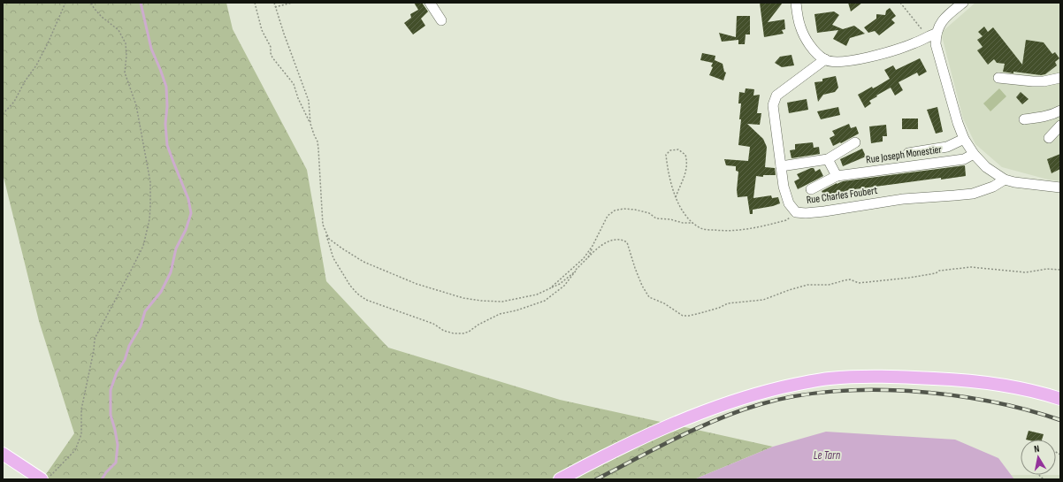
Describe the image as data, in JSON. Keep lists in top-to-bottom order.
{
  "streets": {
    "street": ["Rue Joseph Monestier", "Rue Charles Foubert"]
  },
  "crossings": [
    ["Rue Joseph Monestier", "Rue Charles Foubert"]
  ],
  "water": ["Le Tarn"],
  "north": "top"
}
